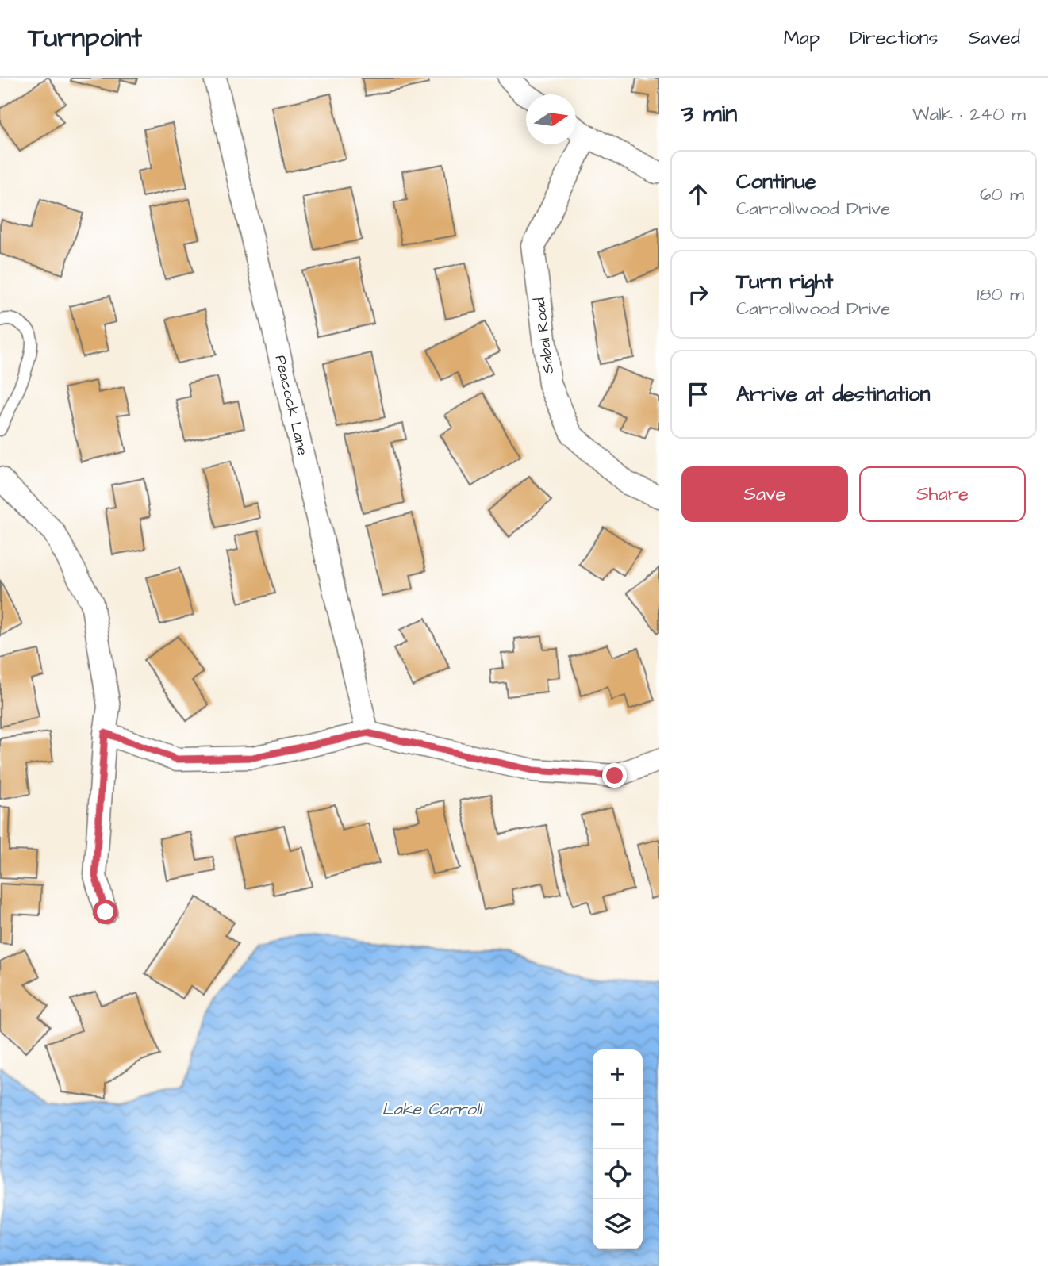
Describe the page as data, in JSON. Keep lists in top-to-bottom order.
{
  "streets": {
    "street": ["Sabal Road", "Peacock Lane"]
  },
  "water": ["Lake Carroll"],
  "north": "right",
  "page": {
    "header": "Turnpoint",
    "nav": ["Map", "Directions", "Saved"],
    "heading": ["3 min", "Walk · 240 m"],
    "list": [
      ["Continue", "Carrollwood Drive", "60 m"],
      ["Turn right", "Carrollwood Drive", "180 m"],
      "Arrive at destination"
    ],
    "buttons": ["Save", "Share"],
    "map_buttons": ["+", "−"]
  }
}
